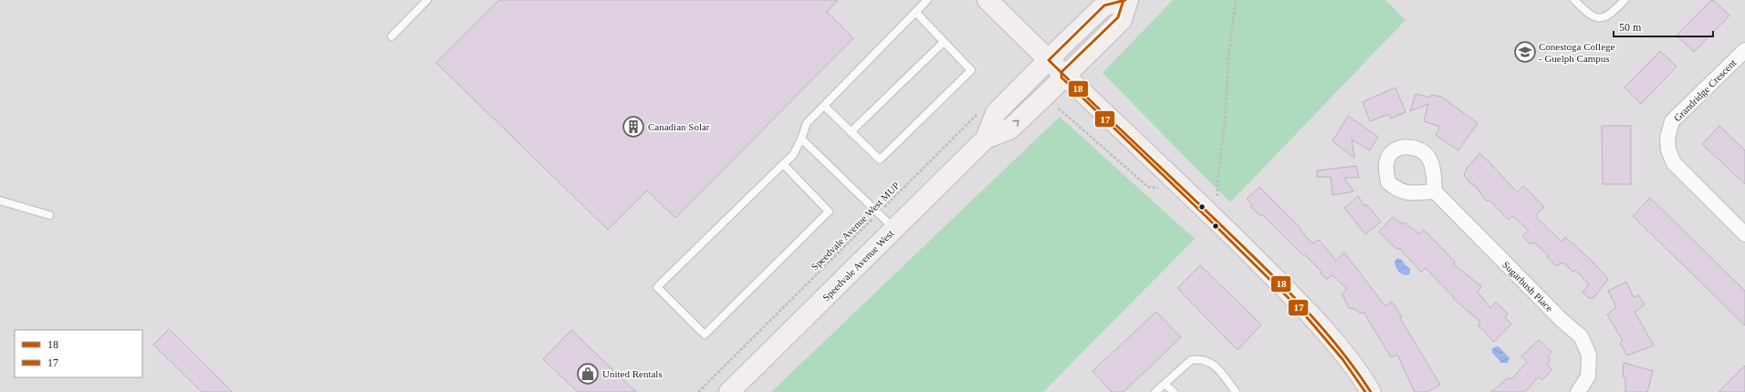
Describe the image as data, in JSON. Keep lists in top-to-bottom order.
{
  "streets": {
    "main road": ["Speedvale Avenue West"],
    "street": ["Grandridge Crescent", "Sugarbush Place"],
    "path": ["Speedvale Avenue West MUP"]
  },
  "places": {
    "school or university": ["Conestoga College - Guelph Campus"],
    "building": ["Canadian Solar"],
    "shop": ["United Rentals"]
  },
  "lines": ["transit line 18", "transit line 17"],
  "legend": ["18", "17"],
  "scale_bar": "50 m"
}
